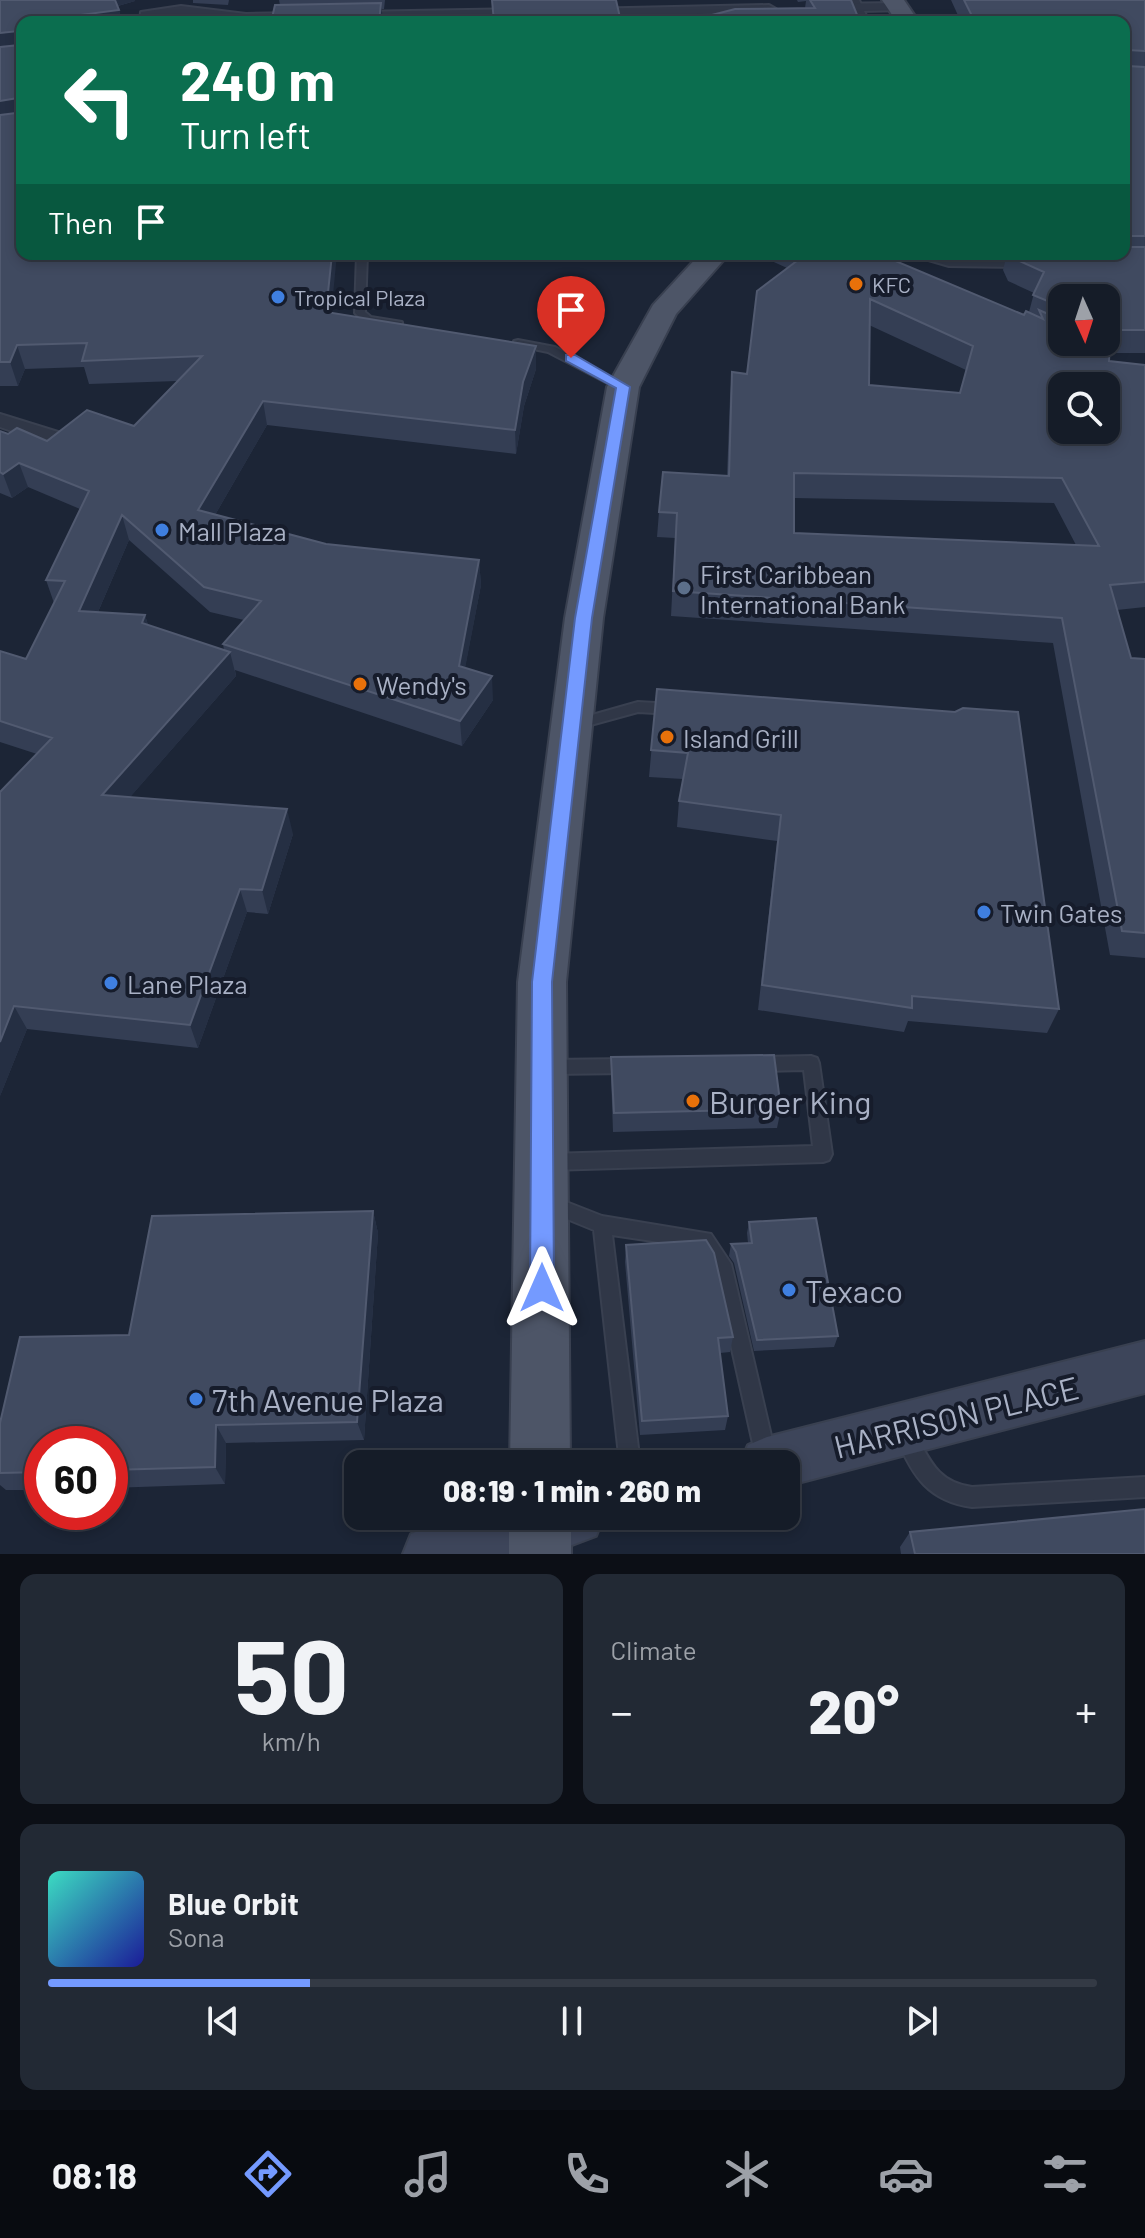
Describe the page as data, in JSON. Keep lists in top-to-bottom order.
{
  "streets": {
    "main road": ["HARRISON PLACE"]
  },
  "places": [
    "KFC",
    "Tropical Plaza",
    "Mall Plaza",
    "First Caribbean International Bank",
    "Wendy's",
    "Island Grill",
    "Twin Gates",
    "Lane Plaza",
    "Burger King",
    "Texaco",
    "7th Avenue Plaza"
  ],
  "north": "bottom",
  "page": {
    "turn": ["240 m", "Turn left"],
    "then": "Then",
    "limit": "60",
    "trip": "08:19 · 1 min · 260 m",
    "tile": [
      ["50", "km/h"],
      "Climate"
    ],
    "heat": ["−", "20°", "+"],
    "song": ["Blue Orbit", "Sona"],
    "tabs": "08:18"
  }
}
